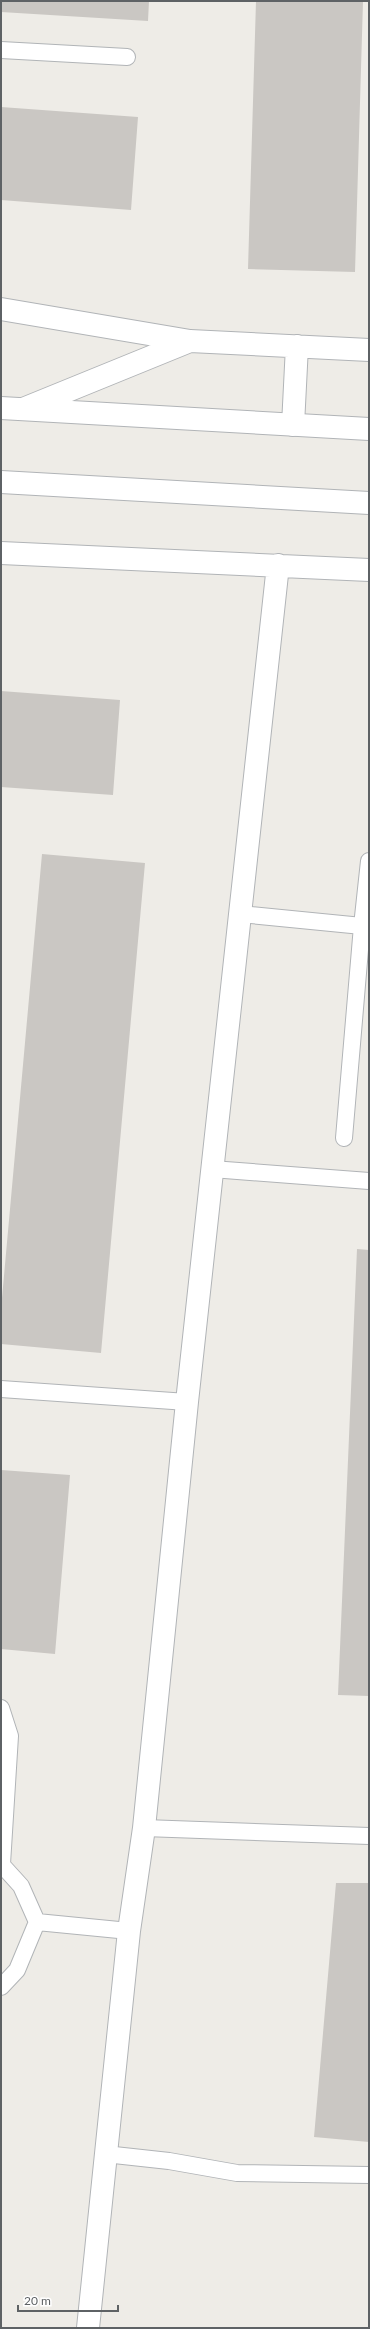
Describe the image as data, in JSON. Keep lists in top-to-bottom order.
{
  "scale_bar": "20 m"
}
